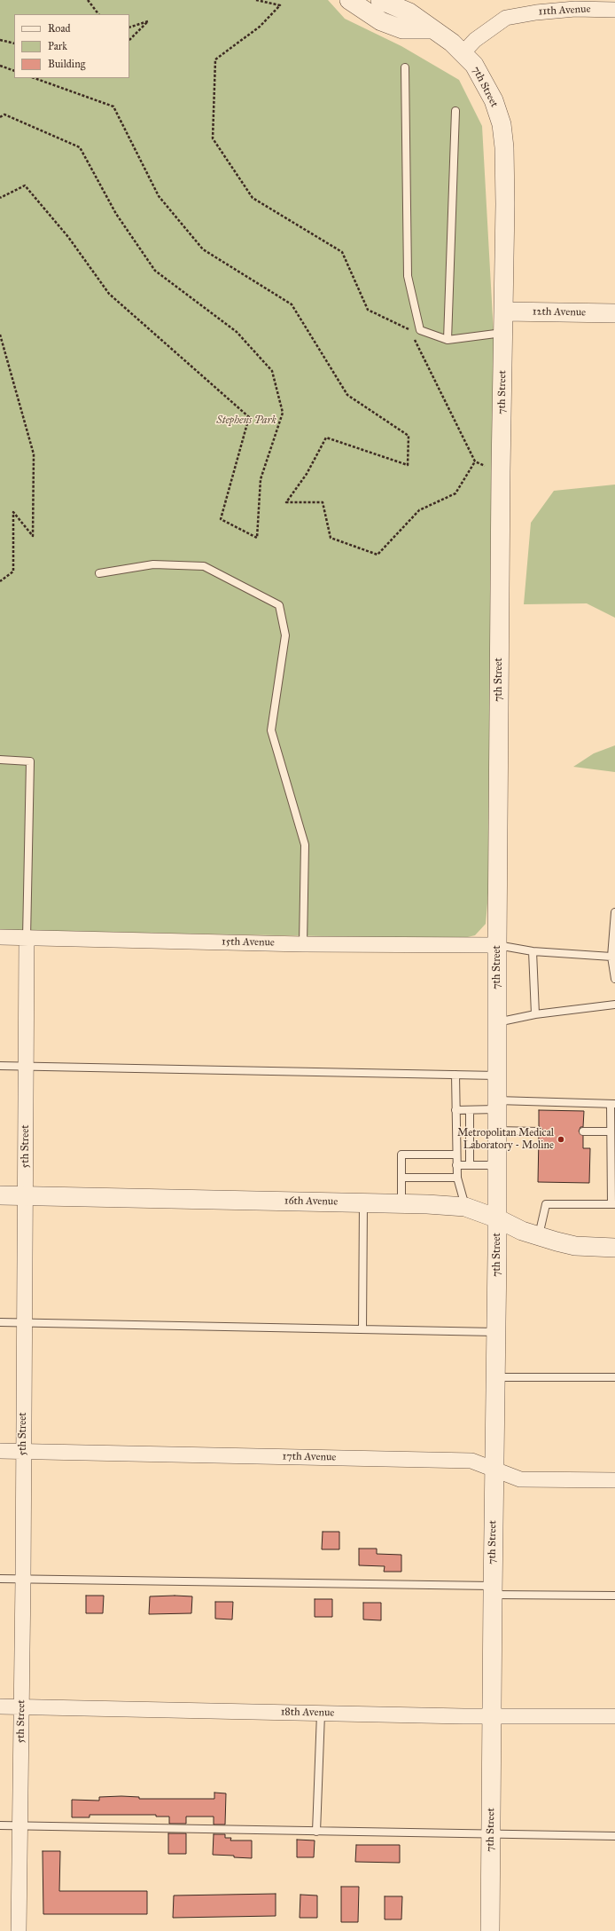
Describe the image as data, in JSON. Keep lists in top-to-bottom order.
{
  "streets": {
    "street": [
      "11th Avenue",
      "7th Street",
      "12th Avenue",
      "15th Avenue",
      "5th Street",
      "16th Avenue",
      "17th Avenue",
      "18th Avenue"
    ]
  },
  "crossings": [
    ["11th Avenue", "7th Street"],
    ["7th Street", "12th Avenue"],
    ["7th Street", "15th Avenue"],
    ["7th Street", "16th Avenue"],
    ["7th Street", "17th Avenue"],
    ["7th Street", "18th Avenue"],
    ["15th Avenue", "5th Street"],
    ["5th Street", "16th Avenue"],
    ["5th Street", "17th Avenue"],
    ["5th Street", "18th Avenue"]
  ],
  "parks": ["Stephens Park"],
  "places": ["Metropolitan Medical Laboratory - Moline"],
  "legend": ["Road", "Park", "Building"]
}
